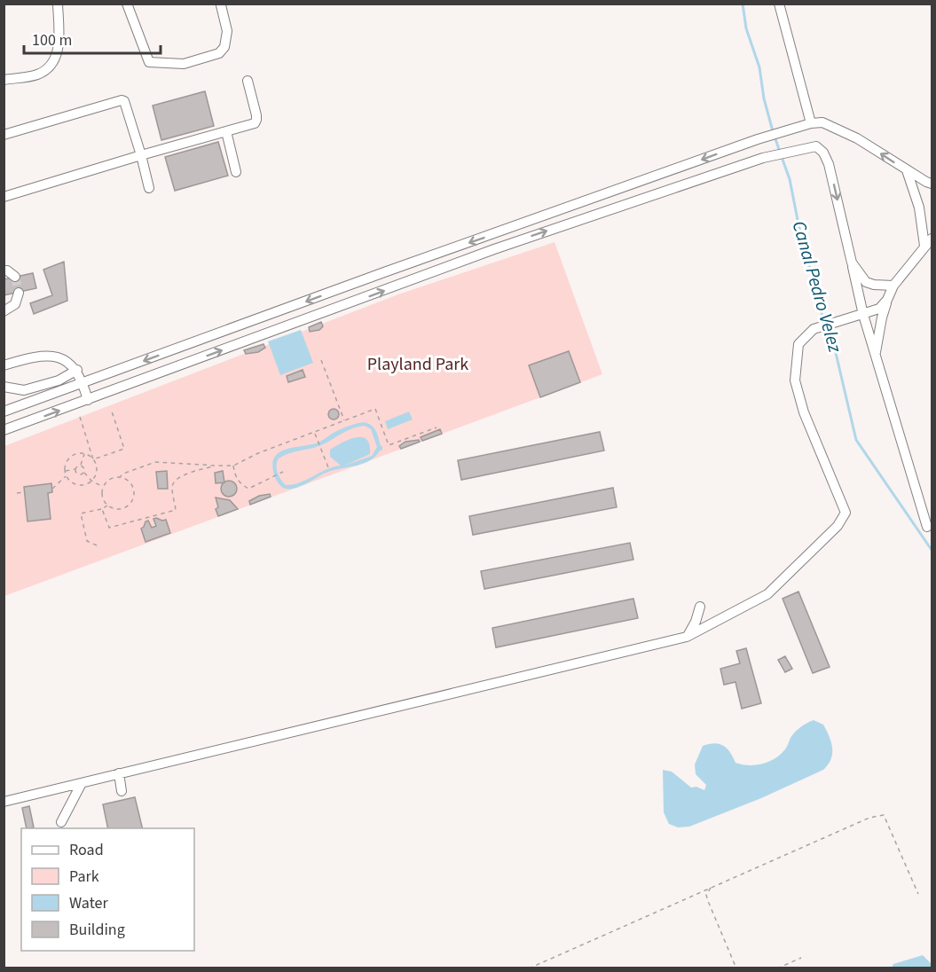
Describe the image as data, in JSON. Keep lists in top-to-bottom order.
{
  "water": ["Canal Pedro Velez"],
  "parks": ["Playland Park"],
  "legend": [
    "Road",
    "Park",
    "Water",
    "Building"
  ],
  "scale_bar": "100 m"
}
